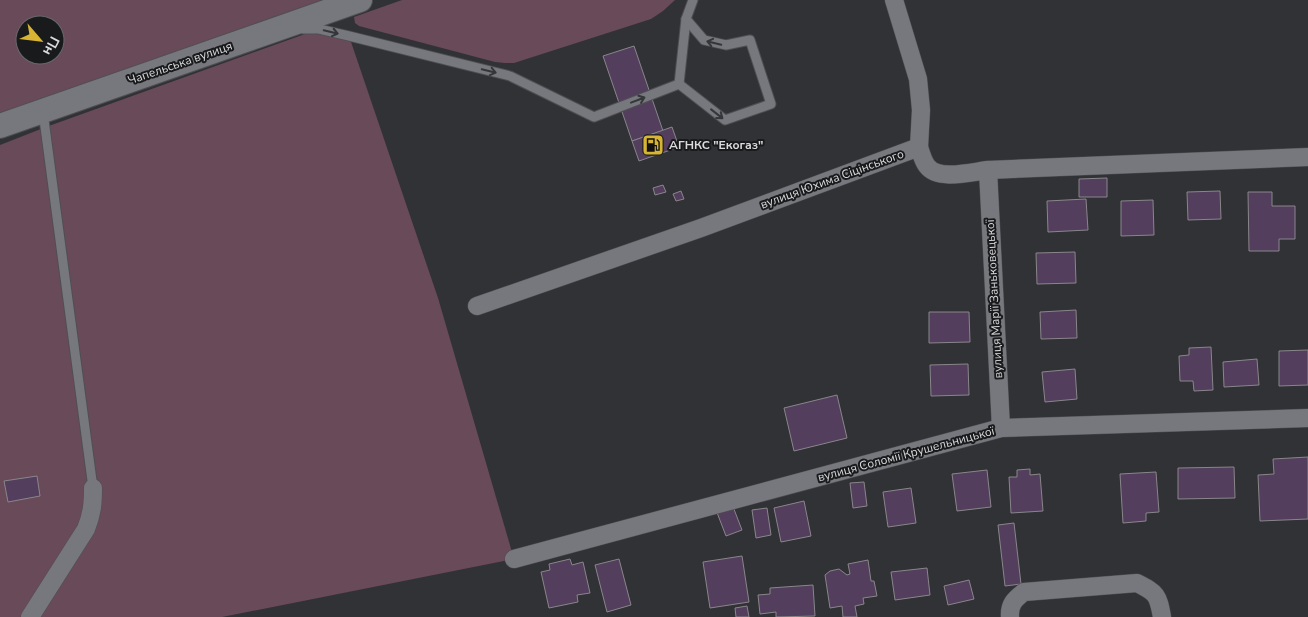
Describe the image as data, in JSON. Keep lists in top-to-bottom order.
{
  "streets": {
    "main road": ["Чапельська вулиця"],
    "street": ["вулиця Юхима Сіцінського", "вулиця Марії Заньковецької", "вулиця Соломії Крушельницької"]
  },
  "crossings": [
    ["вулиця Юхима Сіцінського", "вулиця Марії Заньковецької"],
    ["вулиця Марії Заньковецької", "вулиця Соломії Крушельницької"]
  ],
  "places": {
    "fuel station": ["АГНКС \"Екогаз\""]
  },
  "north": "bottom right"
}
